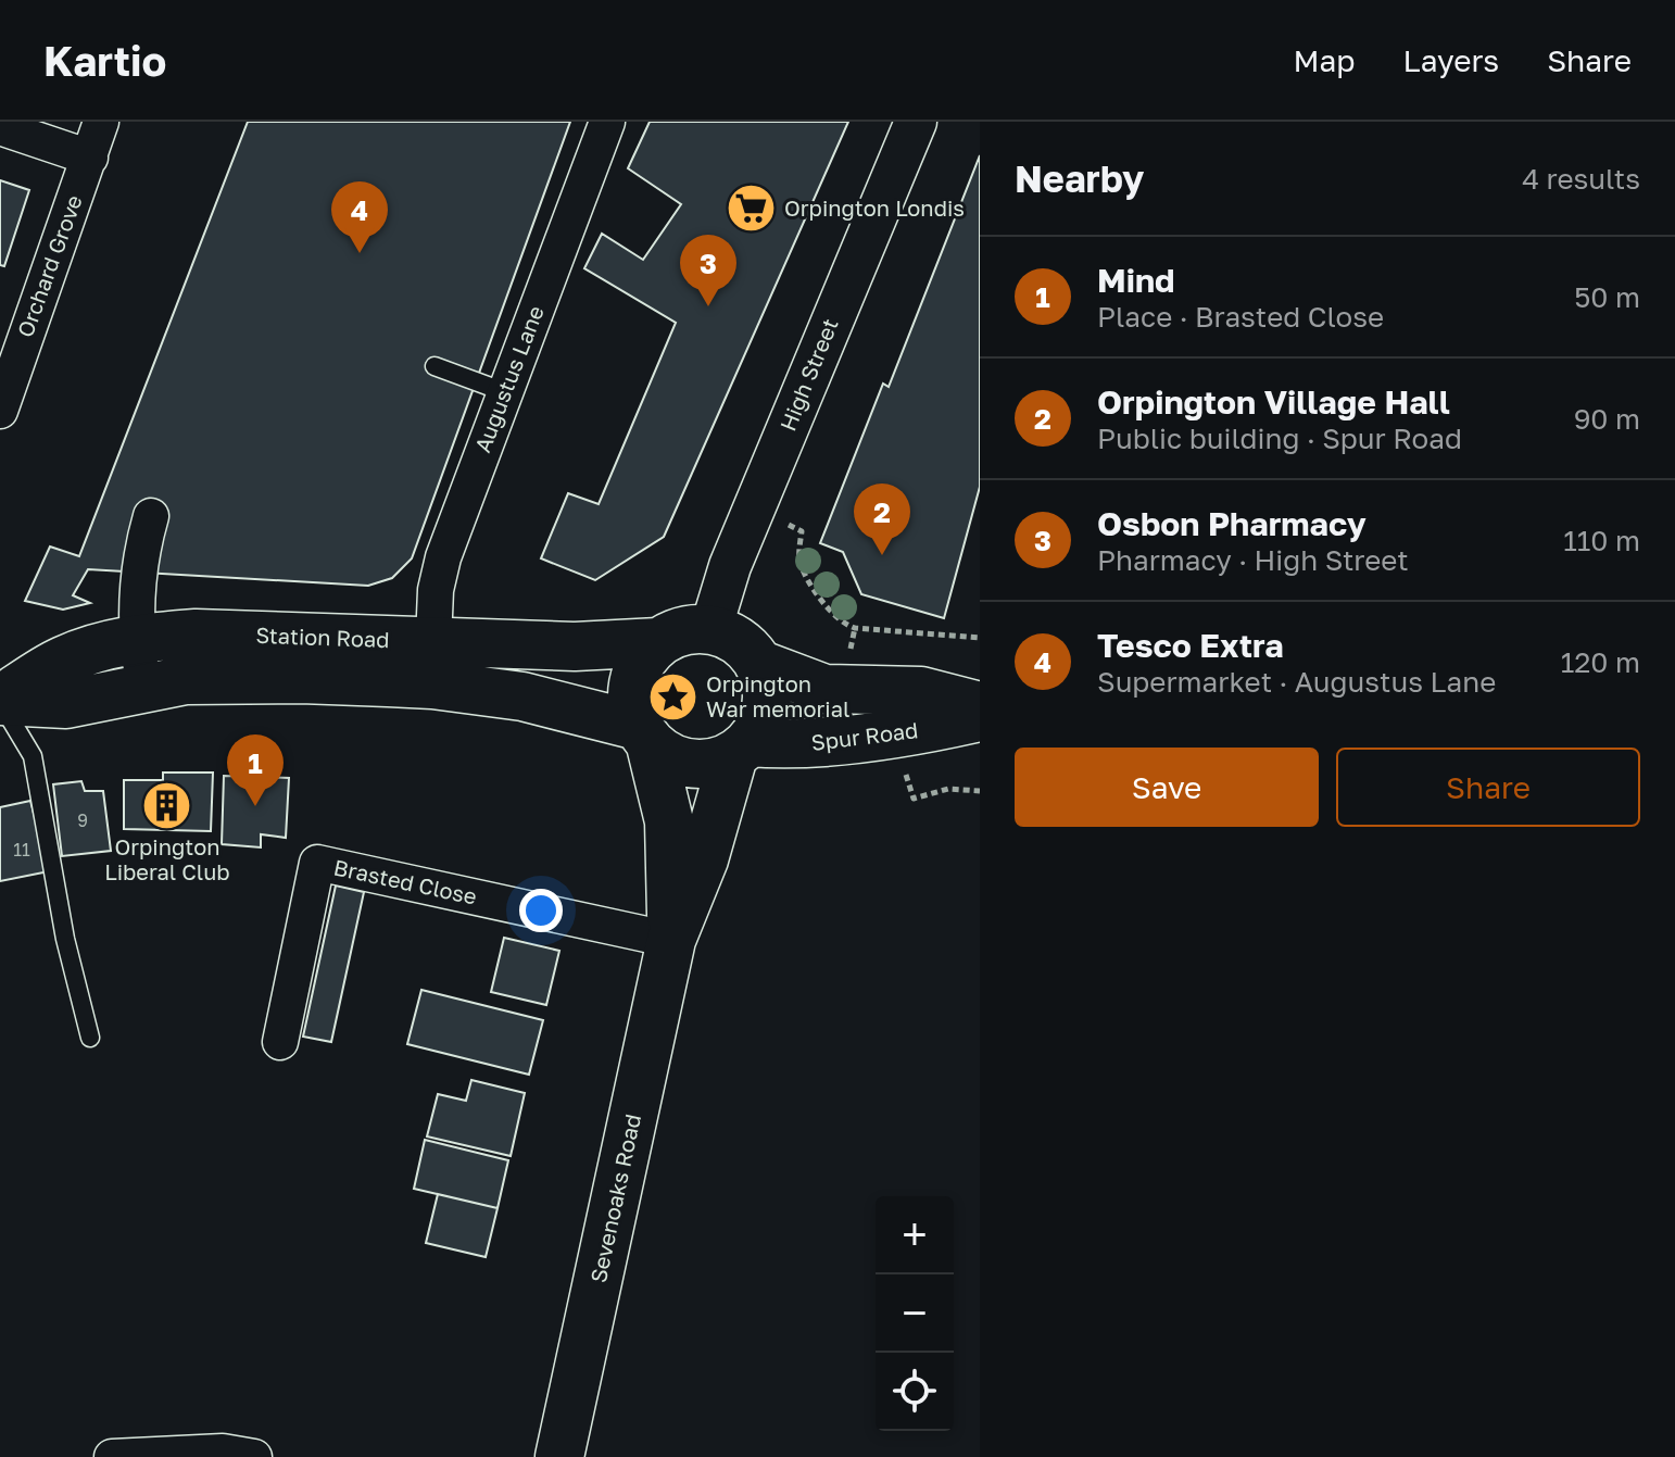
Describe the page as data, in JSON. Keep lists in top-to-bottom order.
{
  "streets": {
    "main road": ["Station Road", "Spur Road", "Sevenoaks Road"],
    "street": [
      "Orchard Grove",
      "High Street",
      "Augustus Lane",
      "Brasted Close"
    ]
  },
  "crossings": [
    ["High Street", "Station Road"],
    ["High Street", "Spur Road"],
    ["High Street", "Sevenoaks Road"],
    ["Augustus Lane", "Station Road"],
    ["Station Road", "Spur Road"],
    ["Station Road", "Sevenoaks Road"],
    ["Spur Road", "Sevenoaks Road"],
    ["Brasted Close", "Sevenoaks Road"]
  ],
  "places": {
    "supermarket": ["Orpington Londis"],
    "place": ["Orpington War memorial"],
    "building": ["Orpington Liberal Club"]
  },
  "house_numbers": ["9", "11"],
  "page": {
    "header": "Kartio",
    "nav": ["Map", "Layers", "Share"],
    "heading": ["Nearby", "4 results"],
    "pins": [
      "4",
      "3",
      "2",
      "1"
    ],
    "list": [
      {
        "mark": "1",
        "name": "Mind",
        "note": "Place · Brasted Close",
        "value": "50 m"
      },
      {
        "mark": "2",
        "name": "Orpington Village Hall",
        "note": "Public building · Spur Road",
        "value": "90 m"
      },
      {
        "mark": "3",
        "name": "Osbon Pharmacy",
        "note": "Pharmacy · High Street",
        "value": "110 m"
      },
      {
        "mark": "4",
        "name": "Tesco Extra",
        "note": "Supermarket · Augustus Lane",
        "value": "120 m"
      }
    ],
    "buttons": ["Save", "Share"],
    "map_buttons": ["+", "−"]
  }
}
